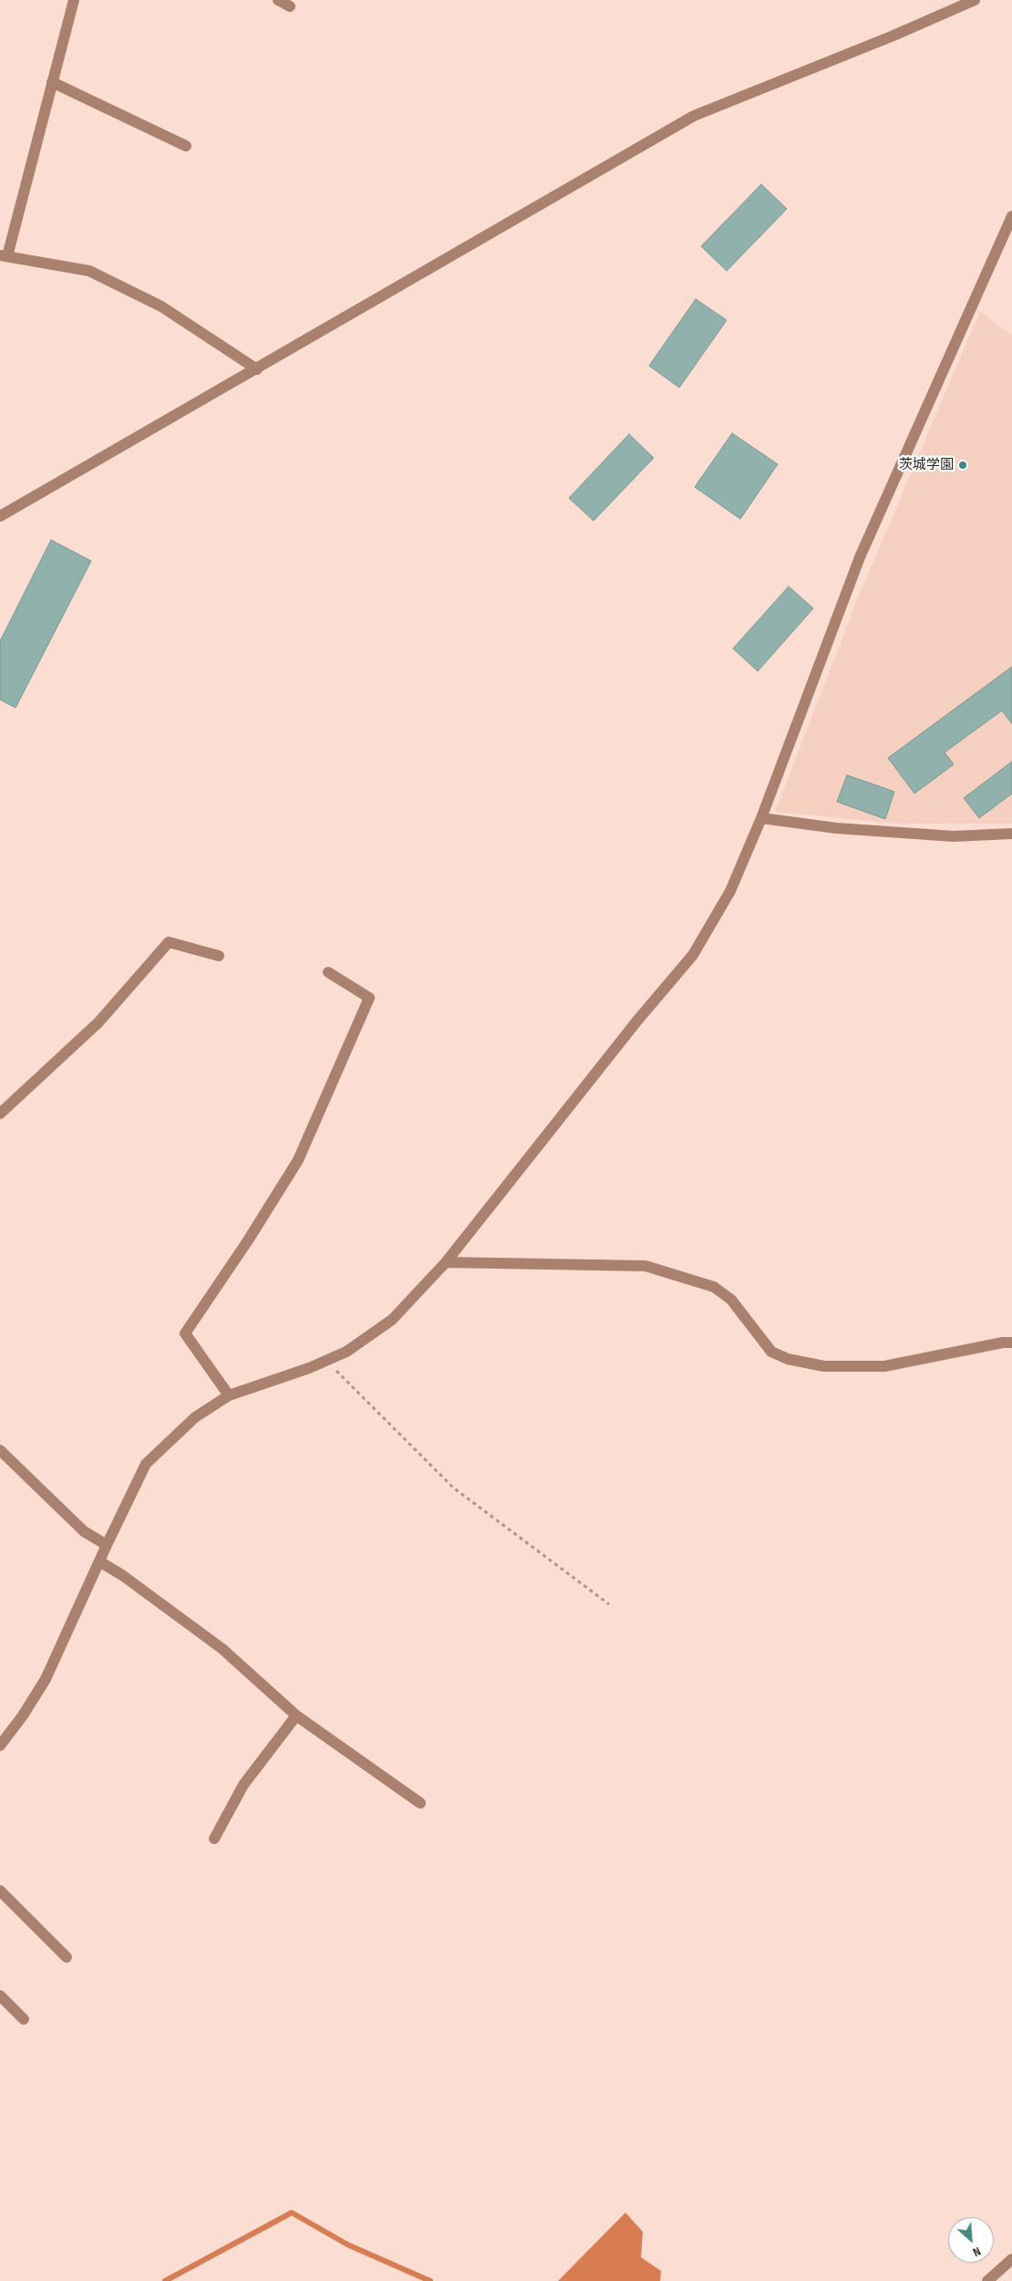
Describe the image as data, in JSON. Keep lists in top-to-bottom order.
{
  "places": ["茨城学園"],
  "north": "bottom right"
}
